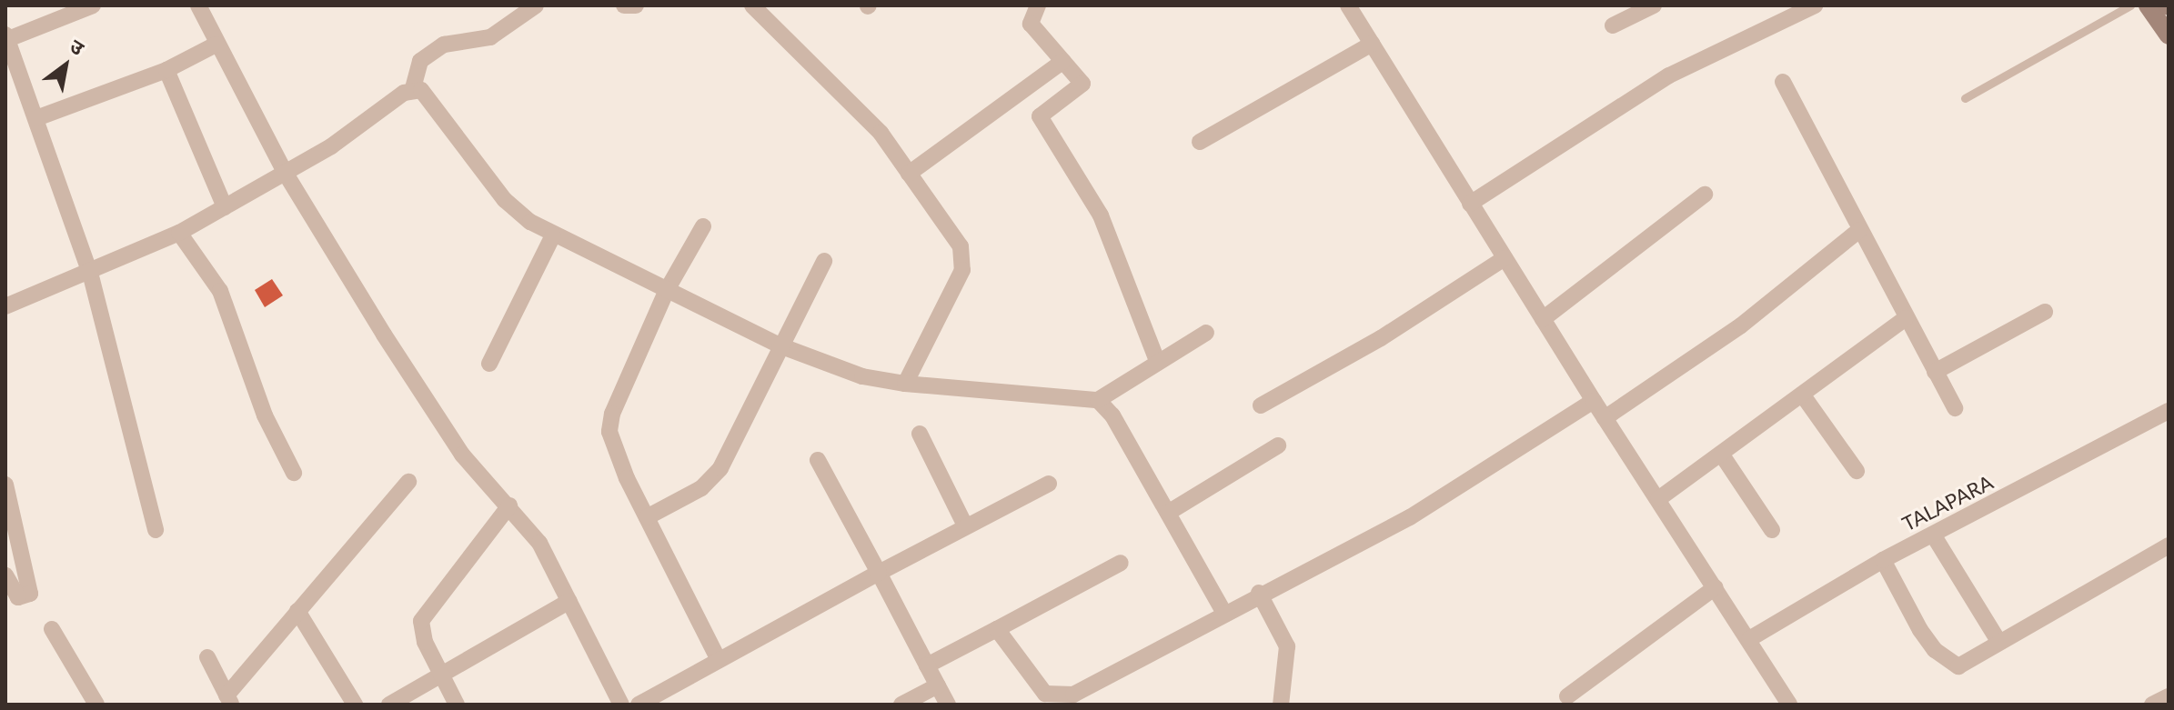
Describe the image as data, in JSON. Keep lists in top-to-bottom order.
{
  "streets": {
    "street": ["TALAPARA"]
  },
  "north": "top right"
}
